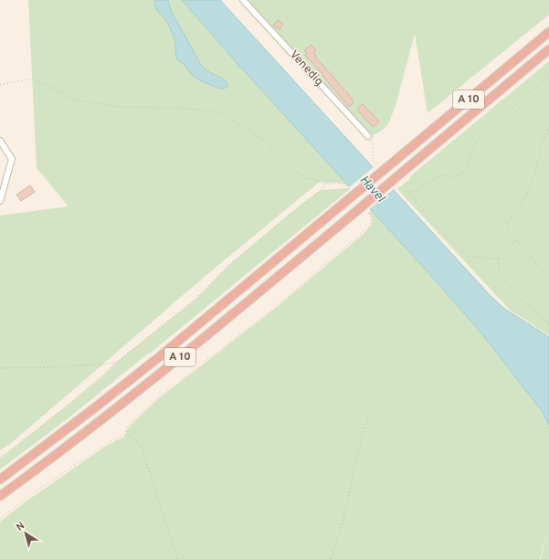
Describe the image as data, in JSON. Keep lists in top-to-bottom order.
{
  "streets": {
    "highway": ["A 10"],
    "street": ["Venedig"]
  },
  "water": ["Havel"],
  "north": "top left"
}
